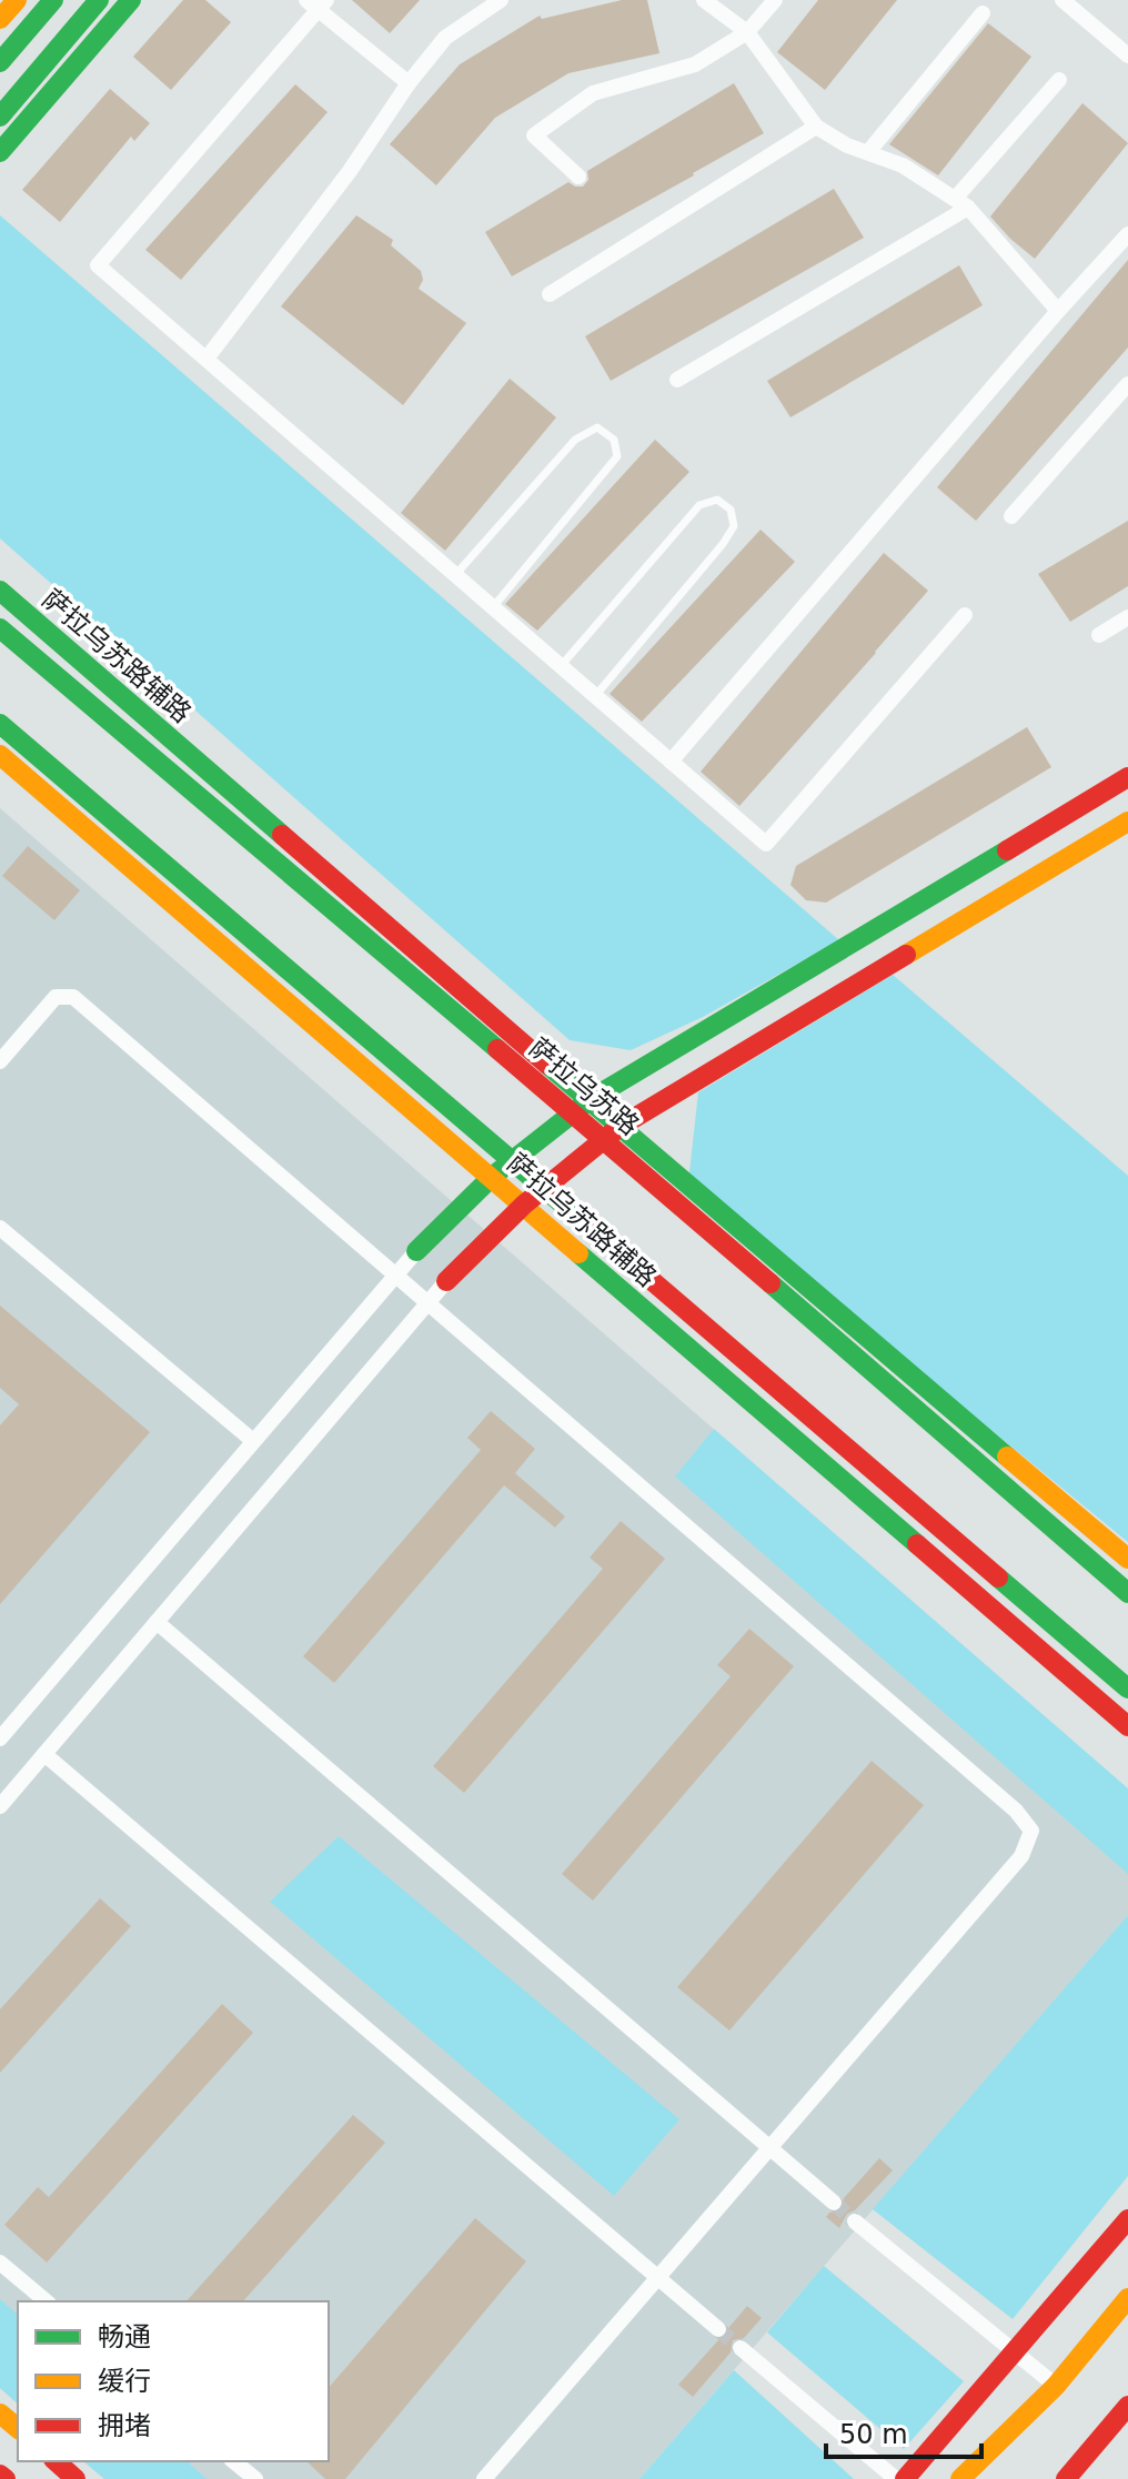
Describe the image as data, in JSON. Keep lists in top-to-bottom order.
{
  "streets": {
    "street": ["萨拉乌苏路辅路", "萨拉乌苏路"]
  },
  "crossings": [
    ["萨拉乌苏路辅路", "萨拉乌苏路"]
  ],
  "legend": ["畅通", "缓行", "拥堵"],
  "scale_bar": "50 m"
}
